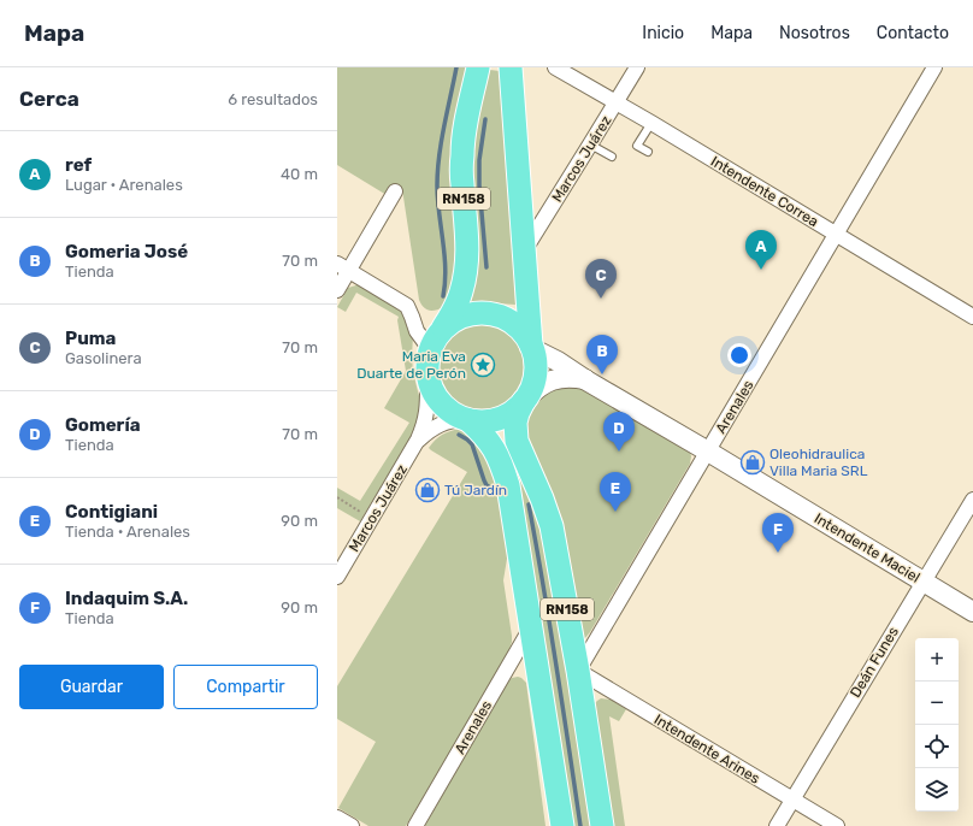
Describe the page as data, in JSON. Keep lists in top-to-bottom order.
{
  "streets": {
    "highway": ["RN158"],
    "main road": ["Intendente Maciel"],
    "street": [
      "Marcos Juárez",
      "Intendente Correa",
      "Arenales",
      "Deán Funes",
      "Intendente Arines"
    ]
  },
  "crossings": [
    ["Marcos Juárez", "Intendente Correa"],
    ["Marcos Juárez", "RN158"],
    ["Marcos Juárez", "Intendente Maciel"],
    ["Intendente Correa", "Arenales"],
    ["RN158", "Arenales"],
    ["RN158", "Intendente Maciel"],
    ["RN158", "Intendente Arines"],
    ["Arenales", "Intendente Maciel"],
    ["Arenales", "Intendente Arines"],
    ["Intendente Maciel", "Deán Funes"],
    ["Deán Funes", "Intendente Arines"]
  ],
  "places": {
    "place": ["Maria Eva Duarte de Perón"],
    "shop": ["Oleohidraulica Villa Maria SRL", "Tú Jardín"]
  },
  "page": {
    "header": "Mapa",
    "nav": [
      "Inicio",
      "Mapa",
      "Nosotros",
      "Contacto"
    ],
    "heading": ["Cerca", "6 resultados"],
    "list": [
      {
        "mark": "A",
        "name": "ref",
        "note": "Lugar · Arenales",
        "value": "40 m"
      },
      {
        "mark": "B",
        "name": "Gomeria José",
        "note": "Tienda",
        "value": "70 m"
      },
      {
        "mark": "C",
        "name": "Puma",
        "note": "Gasolinera",
        "value": "70 m"
      },
      {
        "mark": "D",
        "name": "Gomería",
        "note": "Tienda",
        "value": "70 m"
      },
      {
        "mark": "E",
        "name": "Contigiani",
        "note": "Tienda · Arenales",
        "value": "90 m"
      },
      {
        "mark": "F",
        "name": "Indaquim S.A.",
        "note": "Tienda",
        "value": "90 m"
      }
    ],
    "pins": [
      "A",
      "C",
      "B",
      "D",
      "E",
      "F"
    ],
    "map_buttons": ["+", "−"],
    "buttons": ["Guardar", "Compartir"]
  }
}
